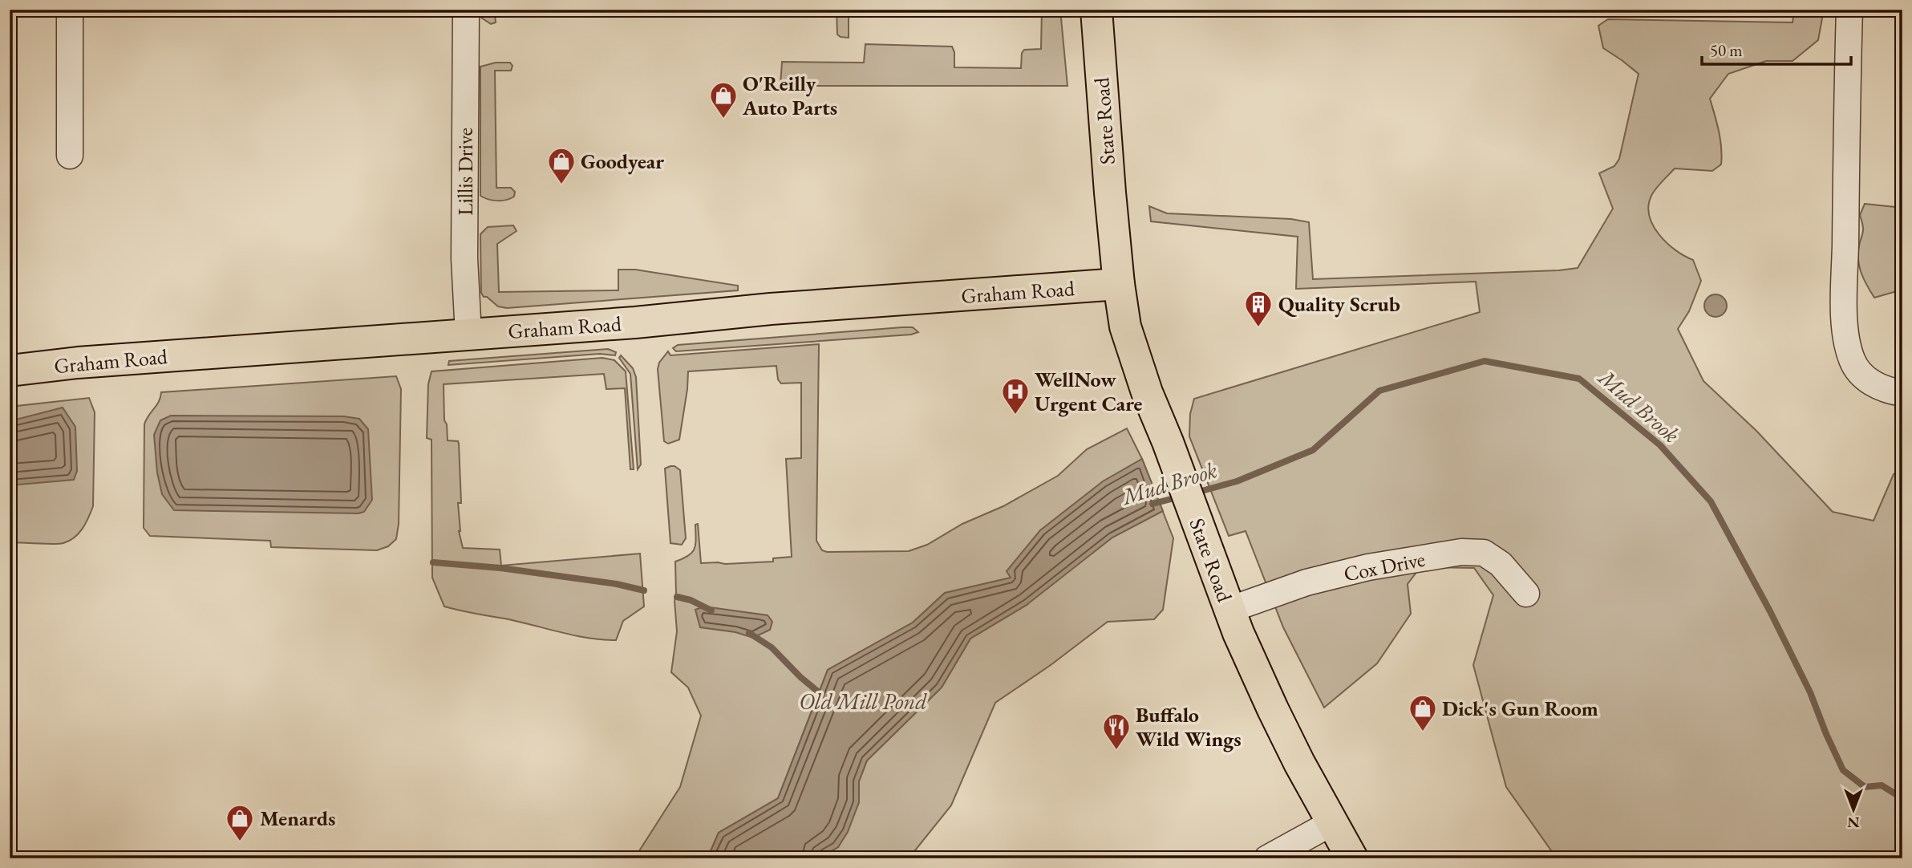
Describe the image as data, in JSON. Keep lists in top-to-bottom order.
{
  "streets": {
    "main road": ["State Road", "Graham Road"],
    "street": ["Lillis Drive", "Cox Drive"]
  },
  "crossings": [
    ["State Road", "Graham Road"],
    ["State Road", "Cox Drive"],
    ["Lillis Drive", "Graham Road"]
  ],
  "water": ["Mud Brook", "Old Mill Pond"],
  "places": {
    "shop": [
      "O'Reilly Auto Parts",
      "Goodyear",
      "Dick's Gun Room",
      "Menards"
    ],
    "building": ["Quality Scrub"],
    "hospital": ["WellNow Urgent Care"],
    "restaurant": ["Buffalo Wild Wings"]
  },
  "scale_bar": "50 m",
  "north": "bottom"
}
